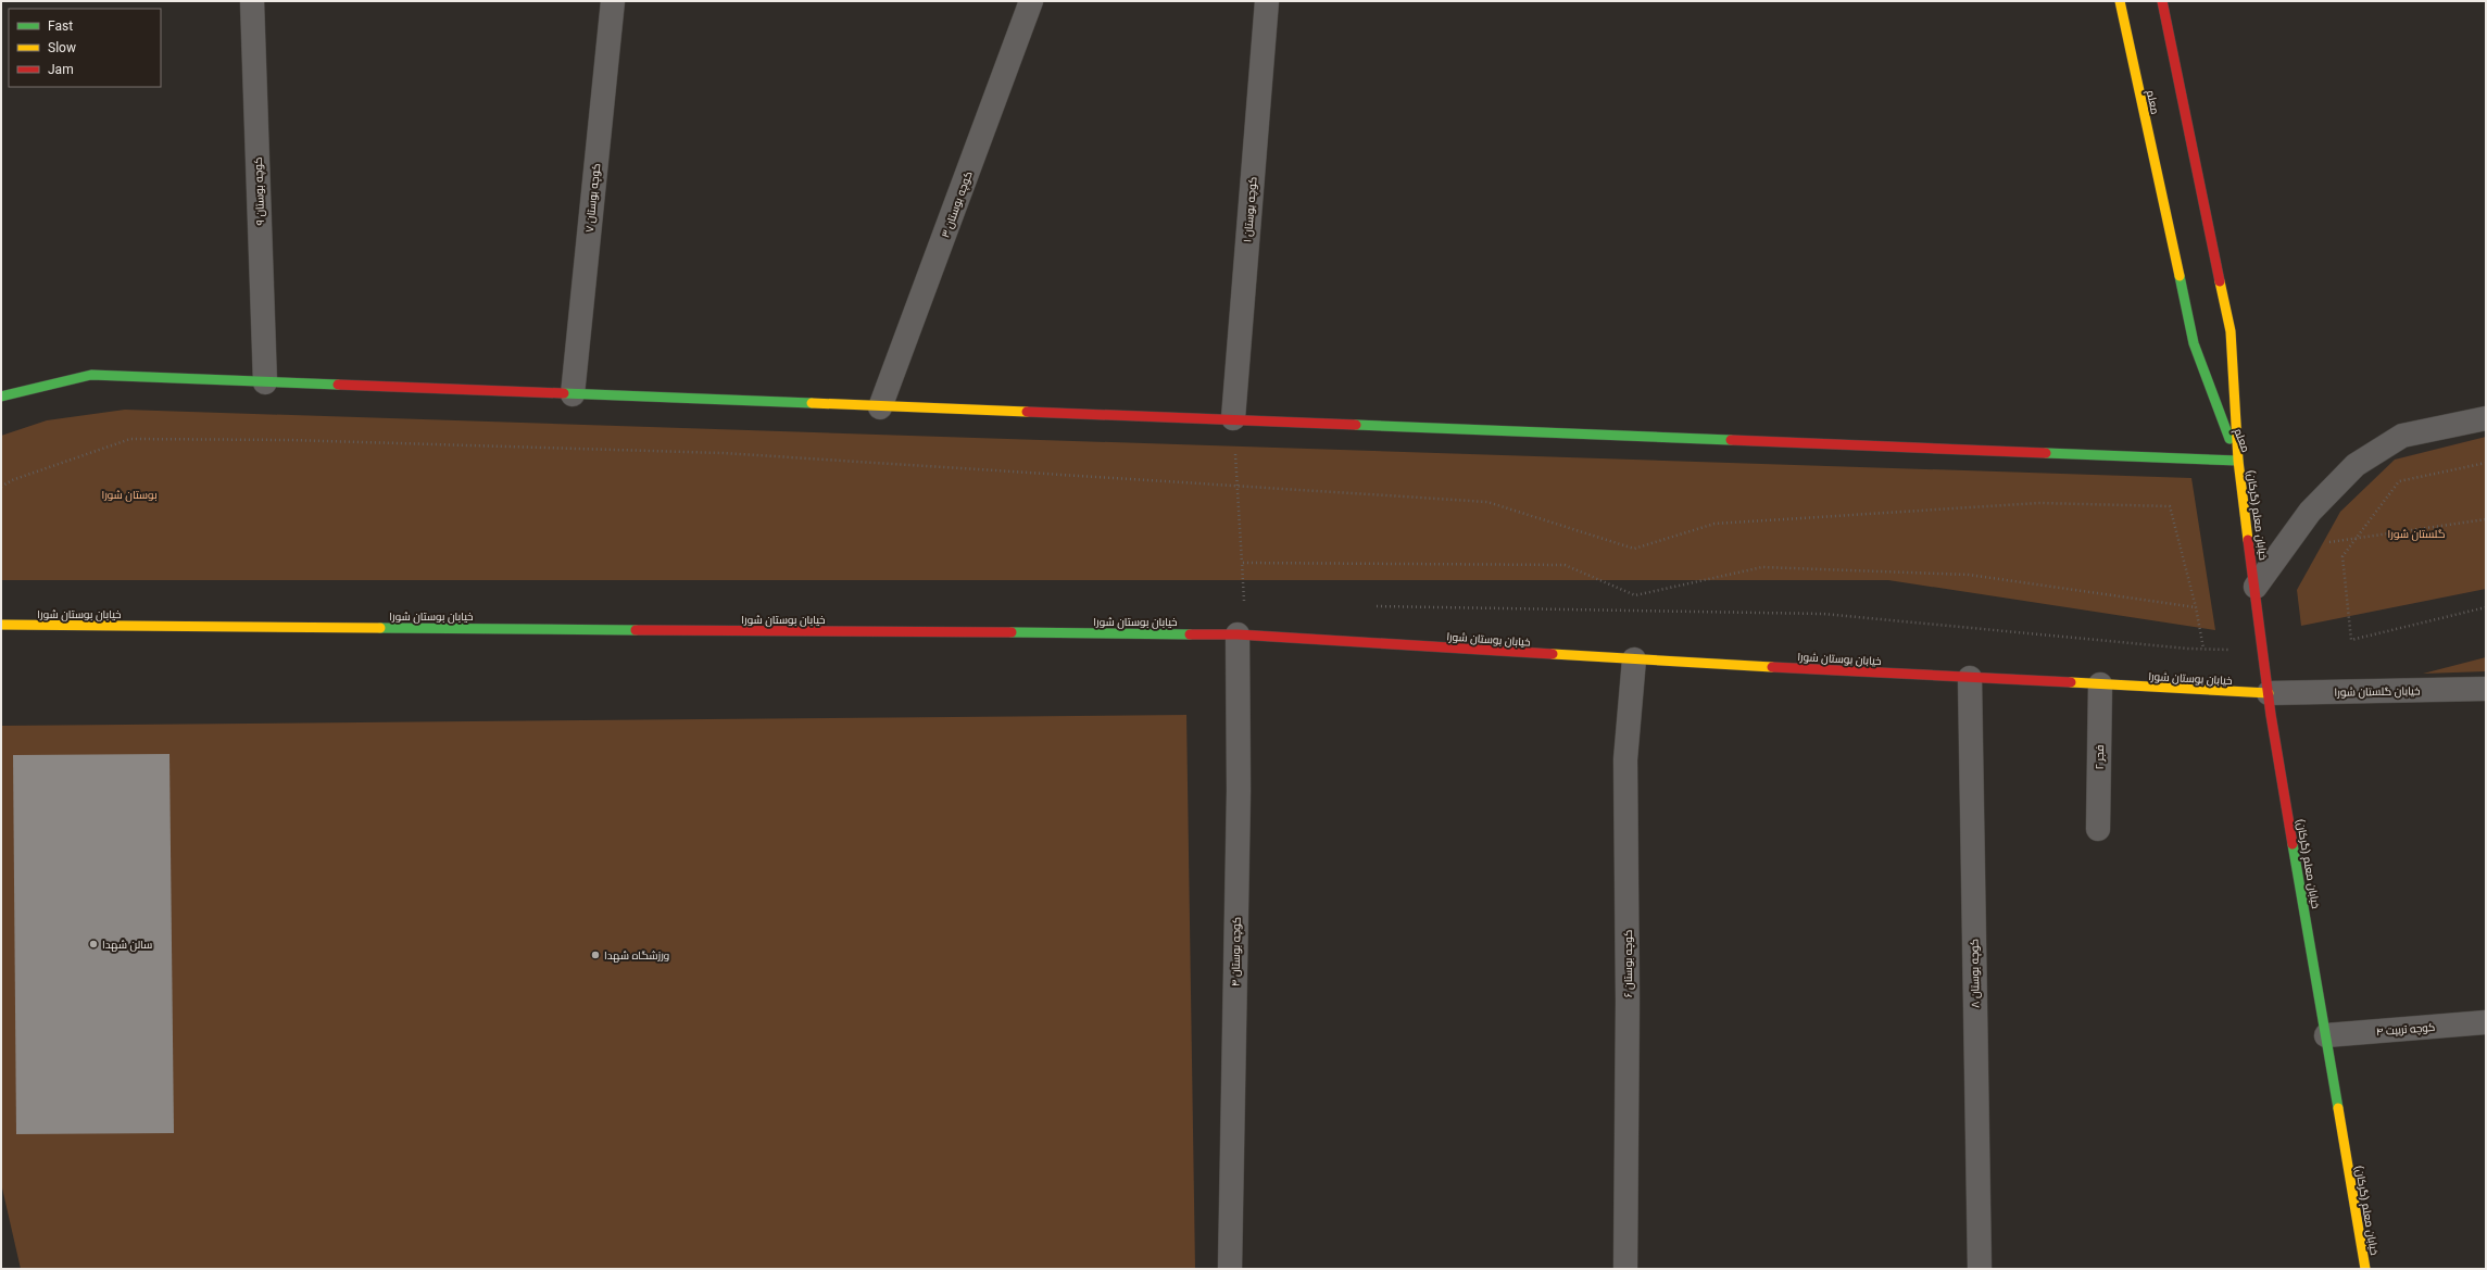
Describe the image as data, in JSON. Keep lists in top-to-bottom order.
{
  "streets": {
    "main road": ["معلم", "خیابان معلم (گرکان)", "خیابان بوستان شورا"],
    "street": [
      "کوچه بوستان ۹",
      "کوچه بوستان ۷",
      "کوچه بوستان ۳",
      "کوچه بوستان ۱",
      "خیابان گلستان شورا",
      "فجر ۲",
      "کوچه بوستان ۴",
      "کوچه بوستان ۶",
      "کوچه بوستان ۸",
      "کوچه تربیت ۴"
    ]
  },
  "crossings": [
    ["معلم", "خیابان معلم (گرکان)"],
    ["خیابان معلم (گرکان)", "خیابان بوستان شورا"],
    ["خیابان معلم (گرکان)", "خیابان گلستان شورا"],
    ["خیابان معلم (گرکان)", "کوچه تربیت ۴"],
    ["خیابان بوستان شورا", "خیابان گلستان شورا"],
    ["خیابان بوستان شورا", "فجر ۲"],
    ["خیابان بوستان شورا", "کوچه بوستان ۴"],
    ["خیابان بوستان شورا", "کوچه بوستان ۶"],
    ["خیابان بوستان شورا", "کوچه بوستان ۸"]
  ],
  "parks": ["بوستان شورا", "گلستان شورا"],
  "places": ["سالن شهدا", "ورزشگاه شهدا"],
  "legend": ["Fast", "Slow", "Jam"]
}
